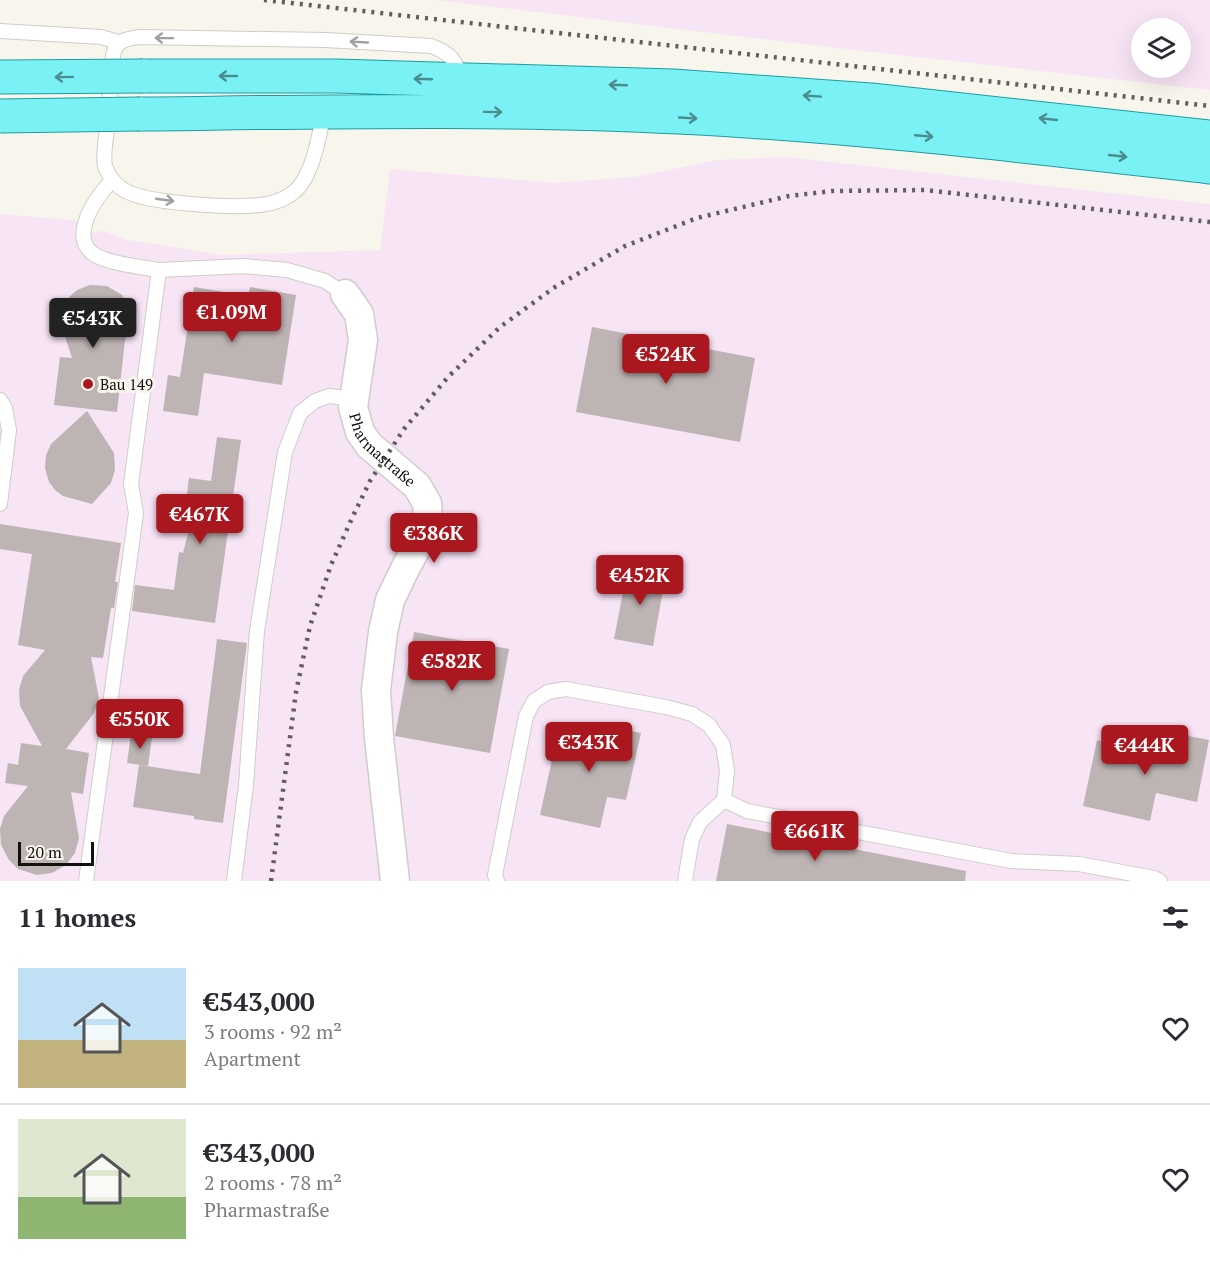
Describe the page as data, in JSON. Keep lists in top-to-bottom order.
{
  "streets": {
    "street": ["Pharmastraße"]
  },
  "places": ["Bau 149"],
  "scale_bar": "20 m",
  "page": {
    "price": [
      "€1.09M",
      "€543K",
      "€524K",
      "€467K",
      "€386K",
      "€452K",
      "€582K",
      "€550K",
      "€343K",
      "€444K",
      "€661K"
    ],
    "scale": "20 m",
    "heading": "11 homes",
    "list": [
      {
        "name": "€543,000",
        "note": "3 rooms · 92 m² · Apartment"
      },
      {
        "name": "€343,000",
        "note": "2 rooms · 78 m² · Pharmastraße"
      }
    ]
  }
}
